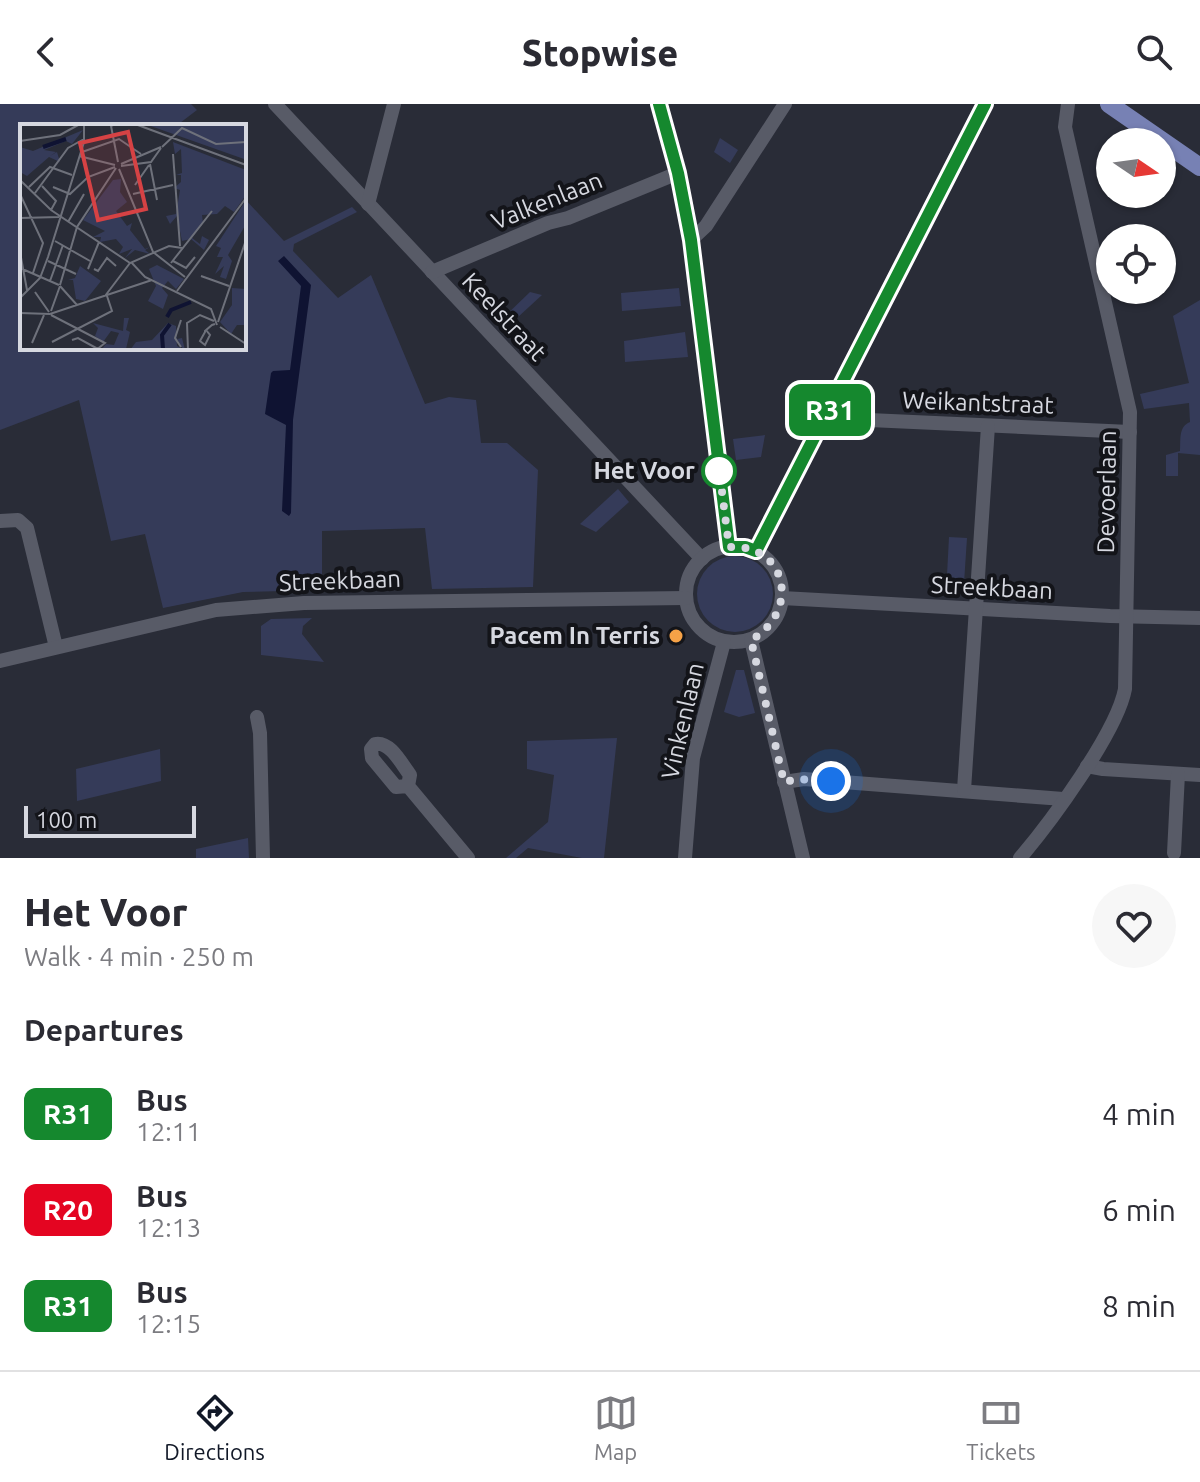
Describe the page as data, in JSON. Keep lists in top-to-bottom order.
{
  "streets": {
    "street": [
      "Valkenlaan",
      "Keelstraat",
      "Weikantstraat",
      "Devoerlaan",
      "Streekbaan",
      "Vinkenlaan"
    ]
  },
  "crossings": [
    ["Valkenlaan", "Keelstraat"],
    ["Keelstraat", "Streekbaan"],
    ["Keelstraat", "Vinkenlaan"],
    ["Weikantstraat", "Devoerlaan"],
    ["Devoerlaan", "Streekbaan"],
    ["Streekbaan", "Vinkenlaan"]
  ],
  "places": ["Het Voor", "Pacem In Terris"],
  "lines": ["bus line R31"],
  "scale_bar": "100 m",
  "north": "right",
  "page": {
    "header": "Stopwise",
    "on_map": "R31",
    "scale": "100 m",
    "heading": [
      ["Het Voor", "Walk · 4 min · 250 m"],
      "Departures"
    ],
    "list": [
      {
        "mark": "R31",
        "name": "Bus",
        "note": "12:11",
        "value": "4 min"
      },
      {
        "mark": "R20",
        "name": "Bus",
        "note": "12:13",
        "value": "6 min"
      },
      {
        "mark": "R31",
        "name": "Bus",
        "note": "12:15",
        "value": "8 min"
      }
    ],
    "tabs": ["Directions", "Map", "Tickets"]
  }
}
